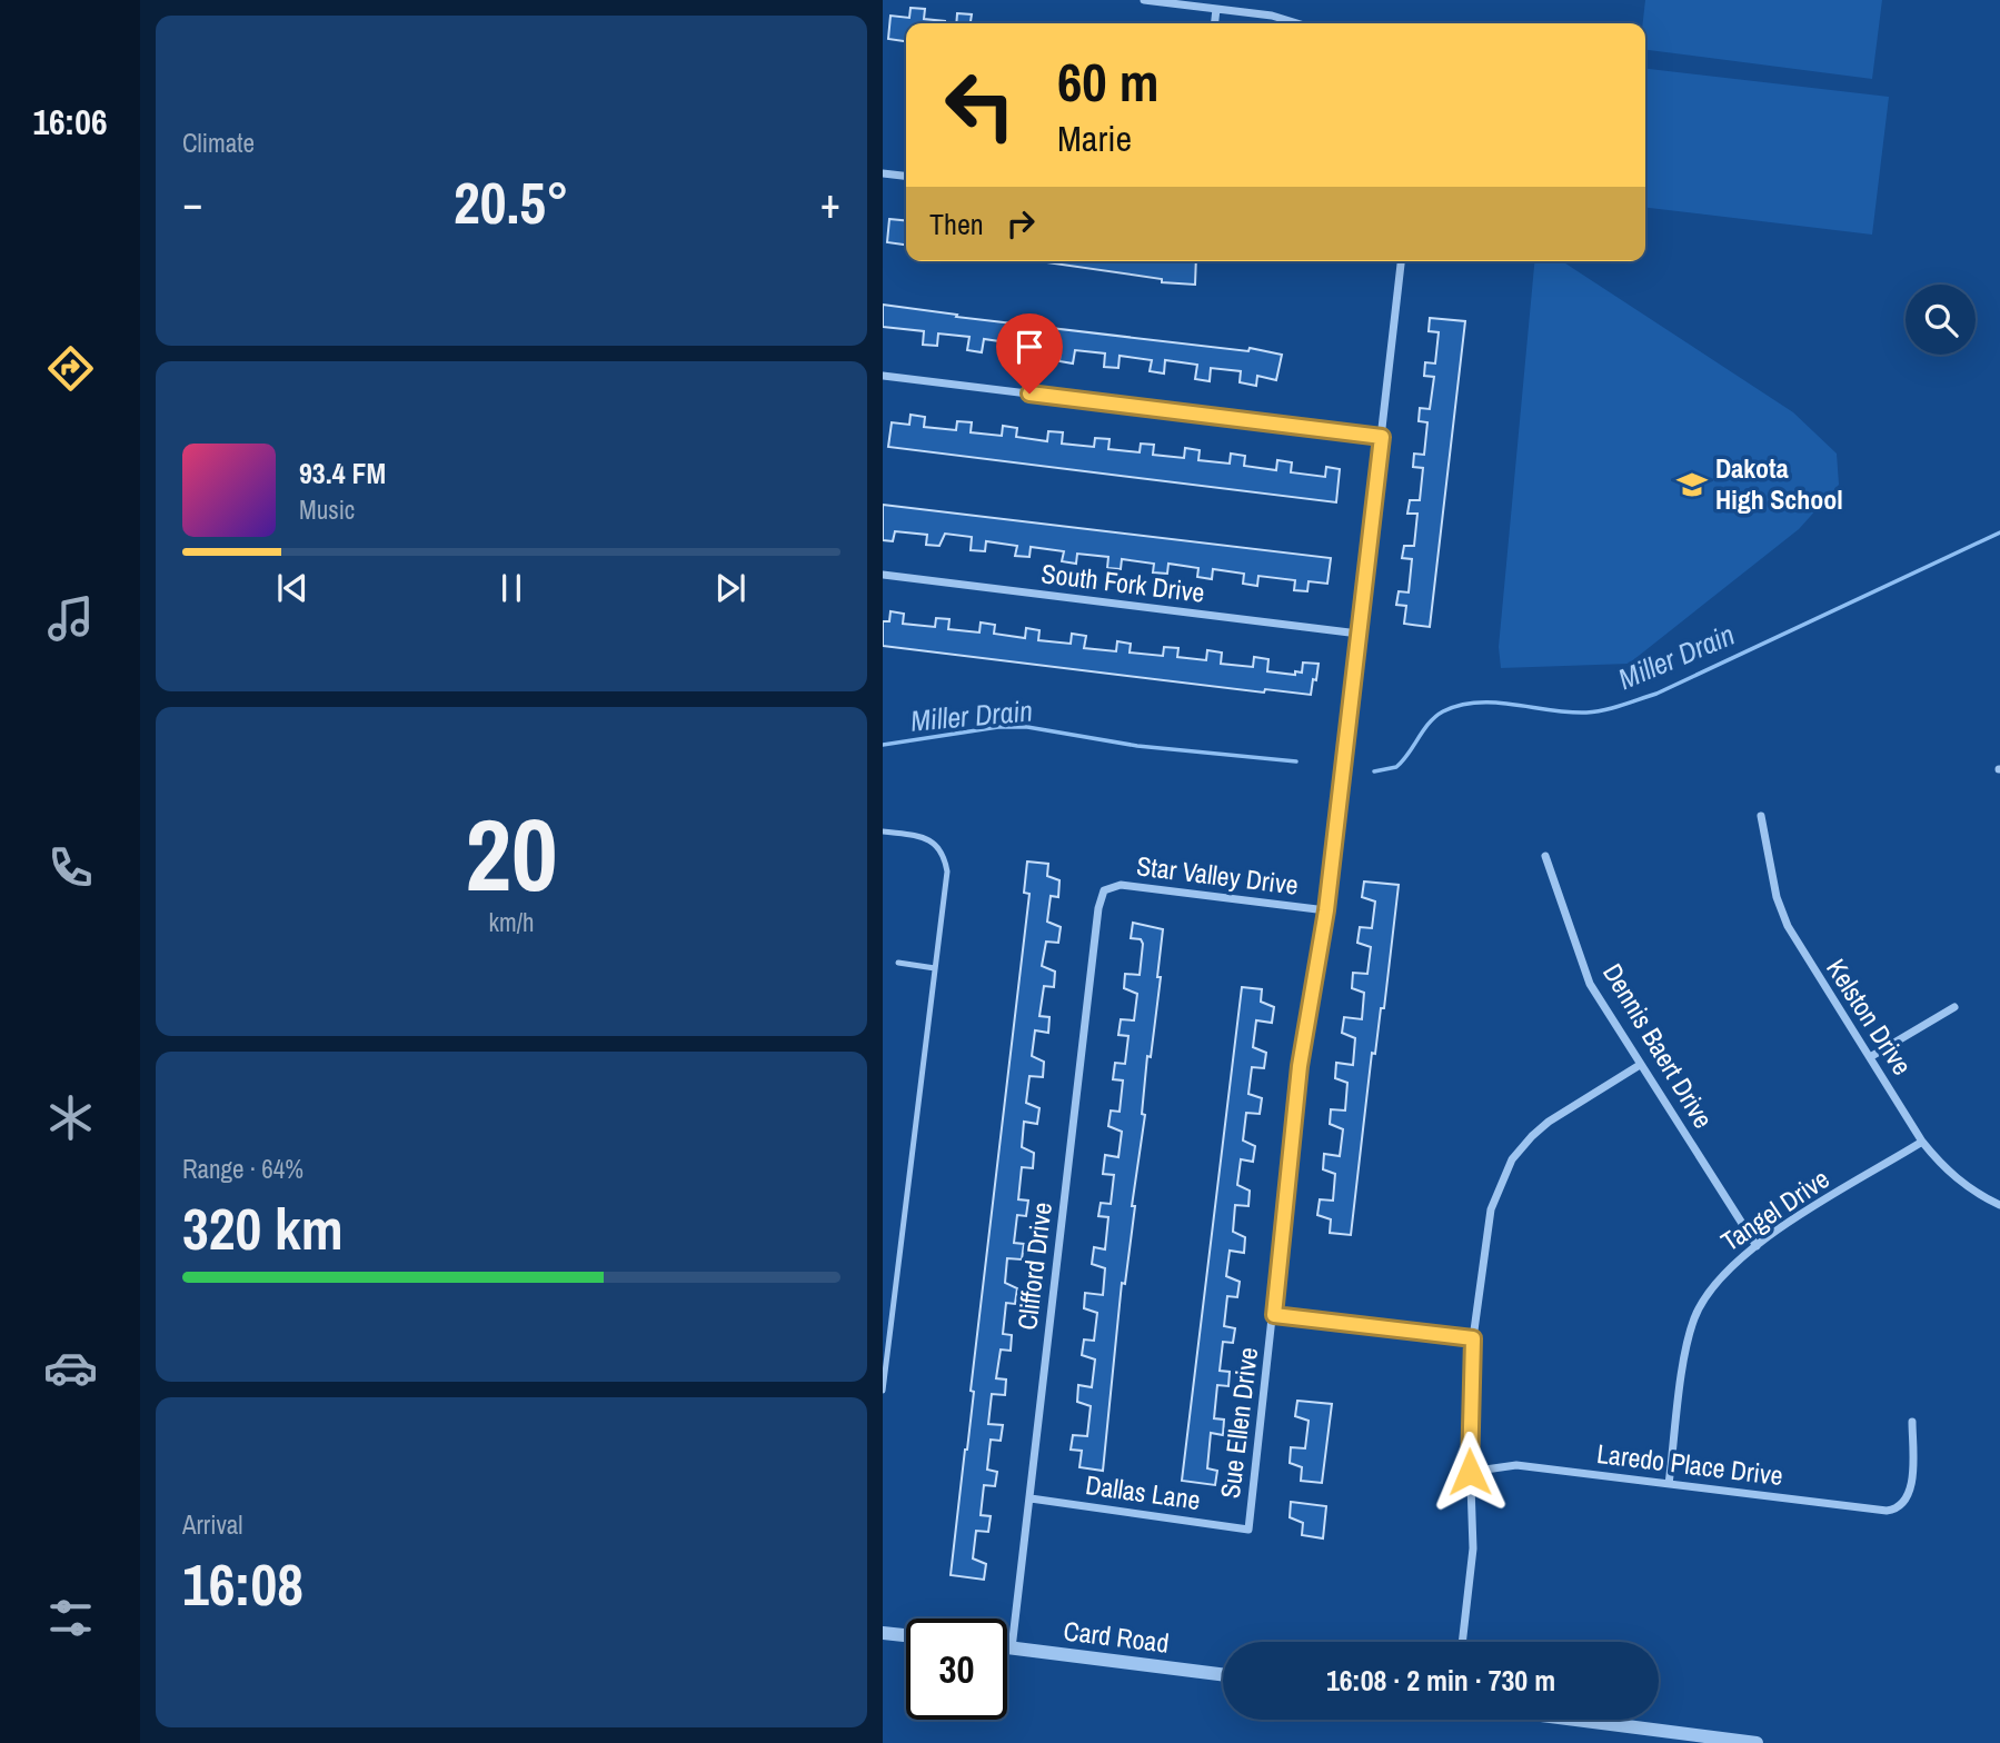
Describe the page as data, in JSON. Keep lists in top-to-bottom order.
{
  "streets": {
    "street": [
      "South Fork Drive",
      "Star Valley Drive",
      "Kelston Drive",
      "Dennis Baert Drive",
      "Tangel Drive",
      "Clifford Drive",
      "Sue Ellen Drive",
      "Laredo Place Drive",
      "Dallas Lane",
      "Card Road"
    ]
  },
  "crossings": [
    ["South Fork Drive", "Sue Ellen Drive"],
    ["Star Valley Drive", "Clifford Drive"],
    ["Star Valley Drive", "Sue Ellen Drive"],
    ["Kelston Drive", "Tangel Drive"],
    ["Dennis Baert Drive", "Tangel Drive"],
    ["Tangel Drive", "Laredo Place Drive"],
    ["Clifford Drive", "Dallas Lane"],
    ["Clifford Drive", "Card Road"],
    ["Sue Ellen Drive", "Dallas Lane"]
  ],
  "water": ["Miller Drain"],
  "places": {
    "school or university": ["Dakota High School"]
  },
  "page": {
    "tabs": "16:06",
    "tile": [
      "Climate",
      ["20", "km/h"],
      ["Range · 64%", "320 km"],
      ["Arrival", "16:08"]
    ],
    "turn": ["60 m", "Marie"],
    "heat": ["−", "20.5°", "+"],
    "then": "Then",
    "song": ["93.4 FM", "Music"],
    "limit": "30",
    "trip": "16:08 · 2 min · 730 m"
  }
}
